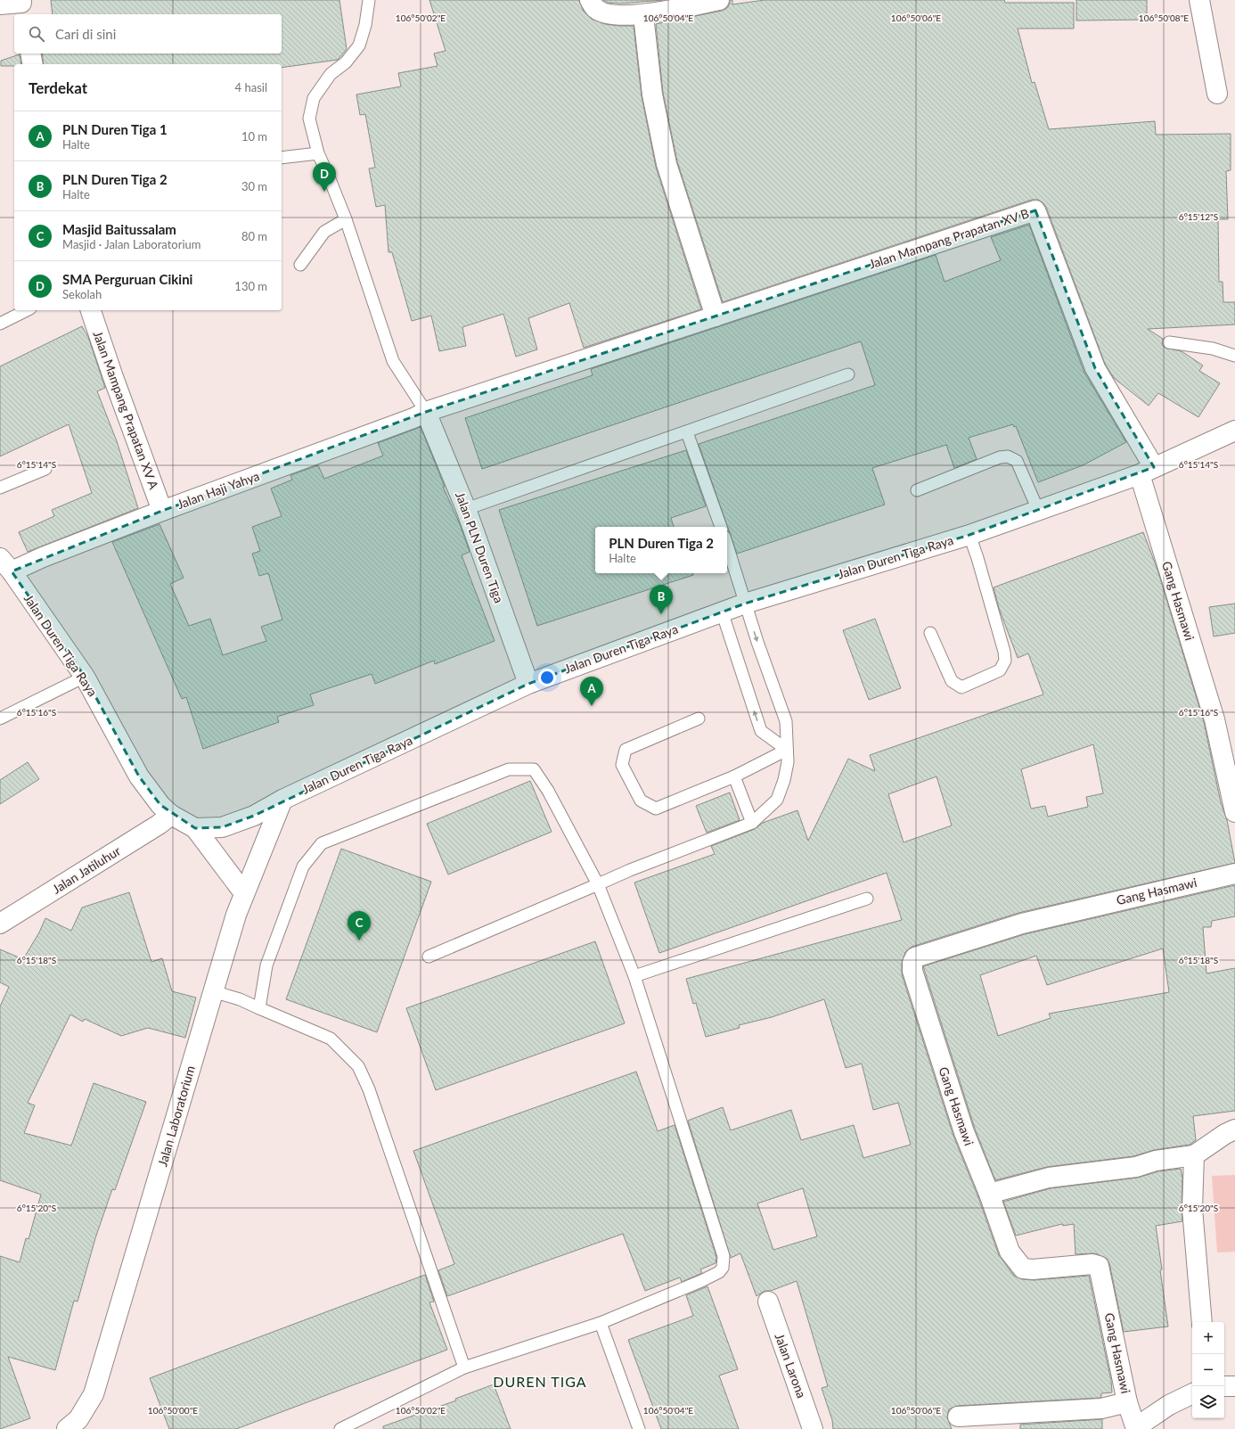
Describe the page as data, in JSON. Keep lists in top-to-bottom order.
{
  "streets": {
    "street": [
      "Jalan Mampang Prapatan XV B",
      "Jalan Mampang Prapatan XV A",
      "Jalan Haji Yahya",
      "Jalan PLN Duren Tiga",
      "Jalan Duren Tiga Raya",
      "Gang Hasmawi",
      "Jalan Jatiluhur",
      "Jalan Laboratorium",
      "Jalan Larona"
    ]
  },
  "crossings": [
    ["Jalan Mampang Prapatan XV B", "Jalan Haji Yahya"],
    ["Jalan Mampang Prapatan XV B", "Jalan Duren Tiga Raya"],
    ["Jalan Mampang Prapatan XV B", "Gang Hasmawi"],
    ["Jalan Mampang Prapatan XV A", "Jalan Haji Yahya"],
    ["Jalan Haji Yahya", "Jalan PLN Duren Tiga"],
    ["Jalan Haji Yahya", "Jalan Duren Tiga Raya"],
    ["Jalan PLN Duren Tiga", "Jalan Duren Tiga Raya"],
    ["Jalan Duren Tiga Raya", "Gang Hasmawi"],
    ["Jalan Duren Tiga Raya", "Jalan Jatiluhur"],
    ["Jalan Duren Tiga Raya", "Jalan Laboratorium"]
  ],
  "districts": ["DUREN TIGA"],
  "page": {
    "search": "Cari di sini",
    "heading": ["Terdekat", "4 hasil"],
    "list": [
      {
        "mark": "A",
        "name": "PLN Duren Tiga 1",
        "note": "Halte",
        "value": "10 m"
      },
      {
        "mark": "B",
        "name": "PLN Duren Tiga 2",
        "note": "Halte",
        "value": "30 m"
      },
      {
        "mark": "C",
        "name": "Masjid Baitussalam",
        "note": "Masjid · Jalan Laboratorium",
        "value": "80 m"
      },
      {
        "mark": "D",
        "name": "SMA Perguruan Cikini",
        "note": "Sekolah",
        "value": "130 m"
      }
    ],
    "pins": [
      "D",
      "B",
      "A",
      "C"
    ],
    "popup": ["PLN Duren Tiga 2", "Halte"],
    "map_buttons": ["+", "−"]
  },
  "coordinates": [
    "106°50'02\"E",
    "106°50'04\"E",
    "106°50'06\"E",
    "106°50'08\"E",
    "6°15'12\"S",
    "6°15'14\"S",
    "6°15'16\"S",
    "6°15'18\"S",
    "6°15'20\"S",
    "106°50'00\"E"
  ]
}
